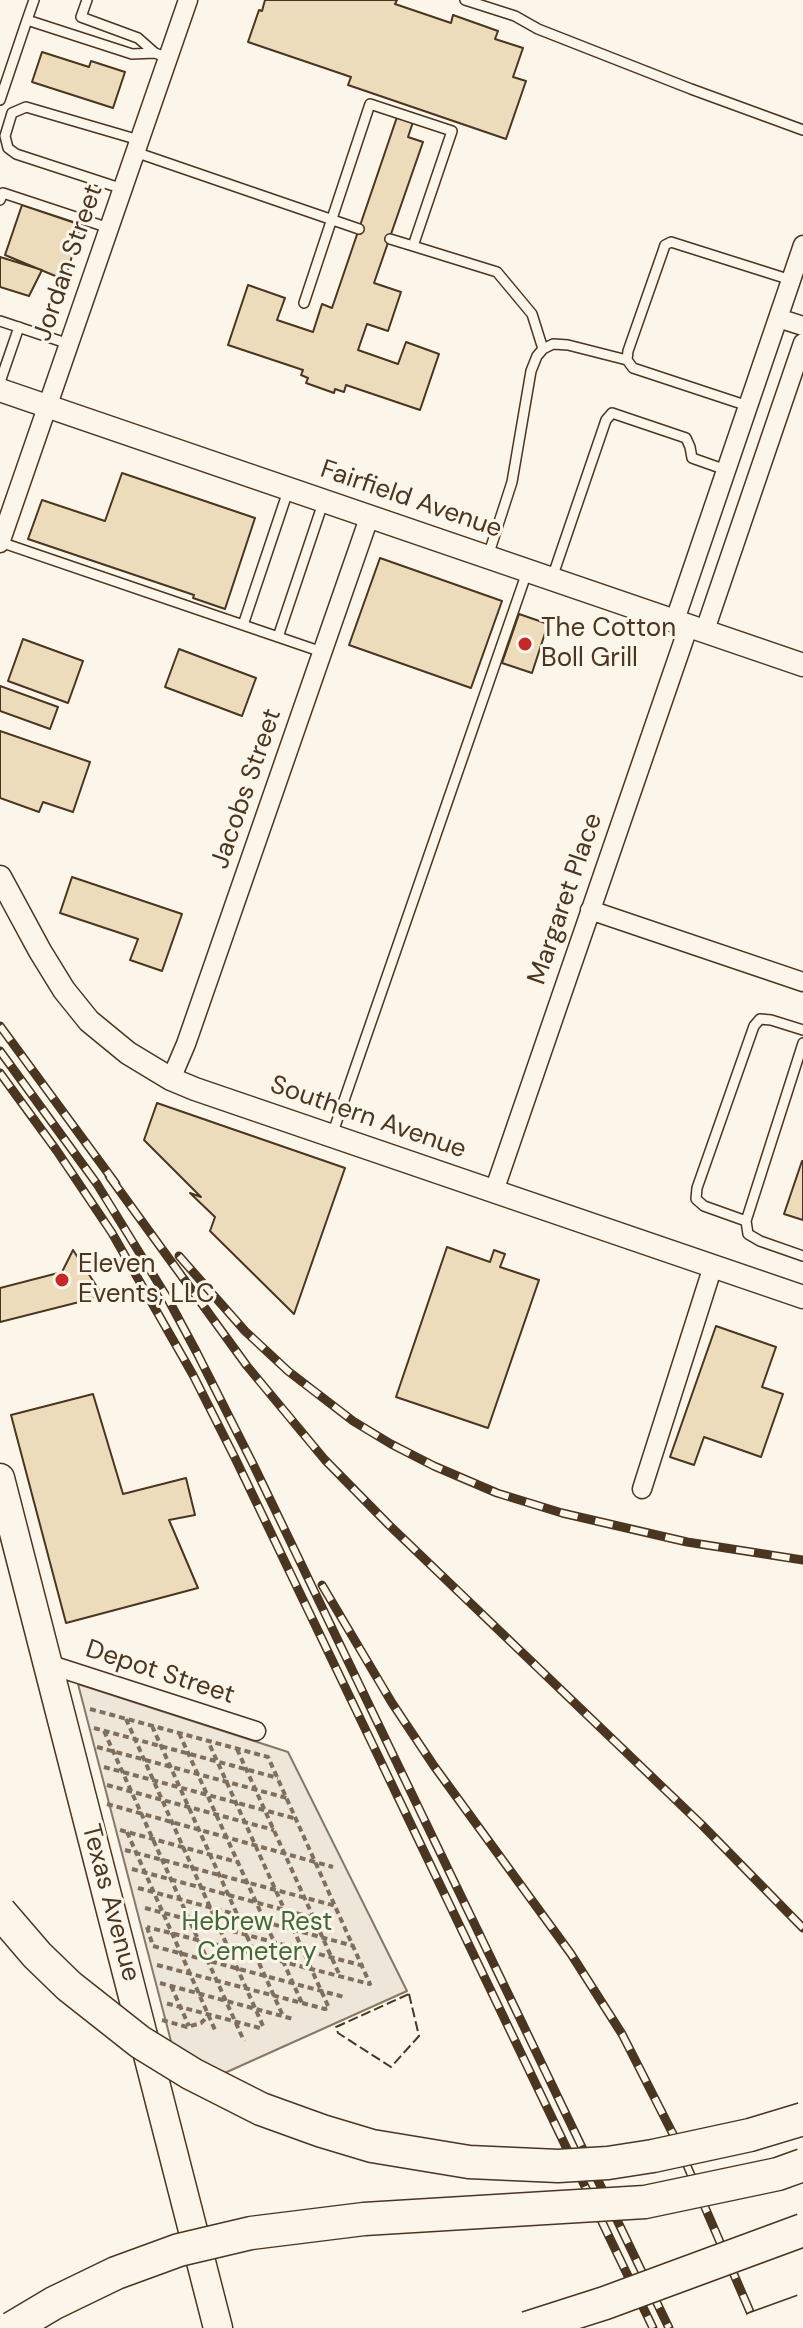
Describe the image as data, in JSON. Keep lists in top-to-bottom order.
{
  "streets": {
    "main road": ["Texas Avenue"],
    "street": [
      "Jordan Street",
      "Fairfield Avenue",
      "Jacobs Street",
      "Margaret Place",
      "Southern Avenue",
      "Depot Street"
    ]
  },
  "crossings": [
    ["Jordan Street", "Fairfield Avenue"],
    ["Fairfield Avenue", "Jacobs Street"],
    ["Fairfield Avenue", "Margaret Place"],
    ["Jacobs Street", "Southern Avenue"],
    ["Margaret Place", "Southern Avenue"],
    ["Depot Street", "Texas Avenue"]
  ],
  "parks": ["Hebrew Rest Cemetery"],
  "places": ["The Cotton Boll Grill", "Eleven Events, LLC"]
}
